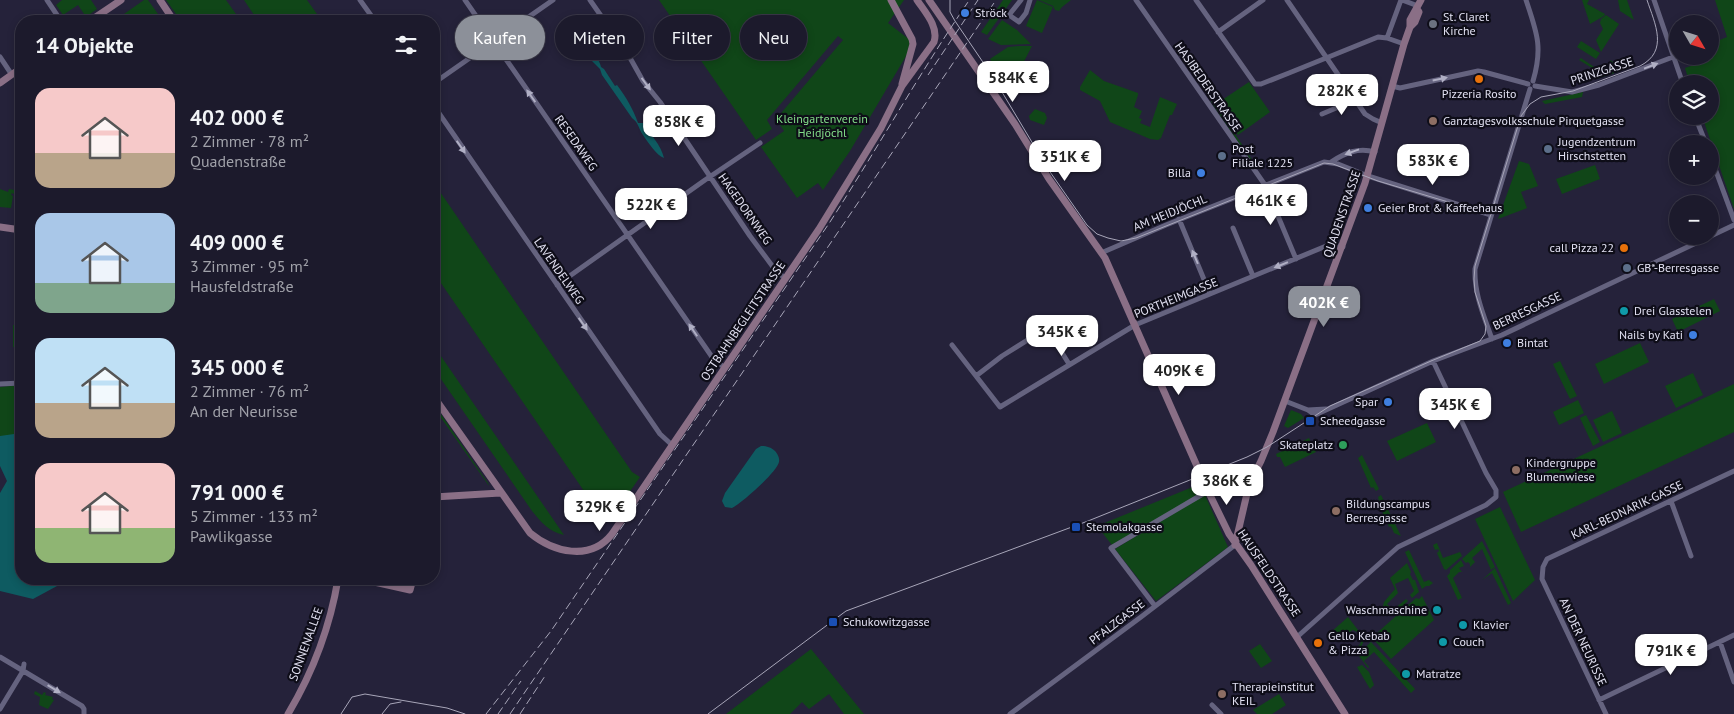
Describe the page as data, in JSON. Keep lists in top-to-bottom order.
{
  "streets": {
    "street": [
      "PRINZGASSE",
      "HASIBEDERSTRASSE",
      "RESEDAWEG",
      "HAGEDORNWEG",
      "AM HEIDJÖCHL",
      "QUADENSTRASSE",
      "LAVENDELWEG",
      "PORTHEIMGASSE",
      "BERRESGASSE",
      "OSTBAHNBEGLEITSTRASSE",
      "KARL-BEDNARIK-GASSE",
      "HAUSFELDSTRASSE",
      "PFALZGASSE",
      "AN DER NEURISSE",
      "SONNENALLEE"
    ]
  },
  "crossings": [
    ["PRINZGASSE", "QUADENSTRASSE"],
    ["HASIBEDERSTRASSE", "AM HEIDJÖCHL"],
    ["HASIBEDERSTRASSE", "PORTHEIMGASSE"],
    ["RESEDAWEG", "OSTBAHNBEGLEITSTRASSE"],
    ["HAGEDORNWEG", "OSTBAHNBEGLEITSTRASSE"],
    ["AM HEIDJÖCHL", "QUADENSTRASSE"],
    ["AM HEIDJÖCHL", "HAUSFELDSTRASSE"],
    ["QUADENSTRASSE", "PORTHEIMGASSE"],
    ["QUADENSTRASSE", "BERRESGASSE"],
    ["QUADENSTRASSE", "HAUSFELDSTRASSE"],
    ["QUADENSTRASSE", "PFALZGASSE"],
    ["LAVENDELWEG", "OSTBAHNBEGLEITSTRASSE"],
    ["PORTHEIMGASSE", "HAUSFELDSTRASSE"],
    ["KARL-BEDNARIK-GASSE", "AN DER NEURISSE"],
    ["HAUSFELDSTRASSE", "PFALZGASSE"]
  ],
  "one_way": [
    "PRINZGASSE",
    "RESEDAWEG",
    "HAGEDORNWEG",
    "LAVENDELWEG"
  ],
  "parks": ["Kleingartenverein Heidjöchl"],
  "places": {
    "other": [
      "Ströck",
      "St. Claret Kirche",
      "Pizzeria Rosito",
      "Ganztagesvolksschule Pirquetgasse",
      "Jugendzentrum Hirschstetten",
      "Post Filiale 1225",
      "Billa",
      "Geier Brot & Kaffeehaus",
      "call Pizza 22",
      "GB*-Berresgasse",
      "Drei Glasstelen",
      "Nails by Kati",
      "Bintat",
      "Spar",
      "Skateplatz",
      "Kindergruppe Blumenwiese",
      "Bildungscampus Berresgasse",
      "Waschmaschine",
      "Klavier",
      "Couch",
      "Gello Kebab & Pizza",
      "Matratze",
      "Therapieinstitut KEIL"
    ],
    "transit": ["Scheedgasse", "Stemolakgasse", "Schukowitzgasse"]
  },
  "north": "bottom right",
  "page": {
    "map_buttons": ["+", "−"],
    "chip": [
      "Kaufen",
      "Mieten",
      "Filter",
      "Neu"
    ],
    "heading": "14 Objekte",
    "price": [
      "584K €",
      "282K €",
      "858K €",
      "351K €",
      "583K €",
      "461K €",
      "522K €",
      "402K €",
      "345K €",
      "409K €",
      "345K €",
      "386K €",
      "329K €",
      "791K €"
    ],
    "list": [
      {
        "name": "402 000 €",
        "note": "2 Zimmer · 78 m² · Quadenstraße"
      },
      {
        "name": "409 000 €",
        "note": "3 Zimmer · 95 m² · Hausfeldstraße"
      },
      {
        "name": "345 000 €",
        "note": "2 Zimmer · 76 m² · An der Neurisse"
      },
      {
        "name": "791 000 €",
        "note": "5 Zimmer · 133 m² · Pawlikgasse"
      }
    ]
  }
}
